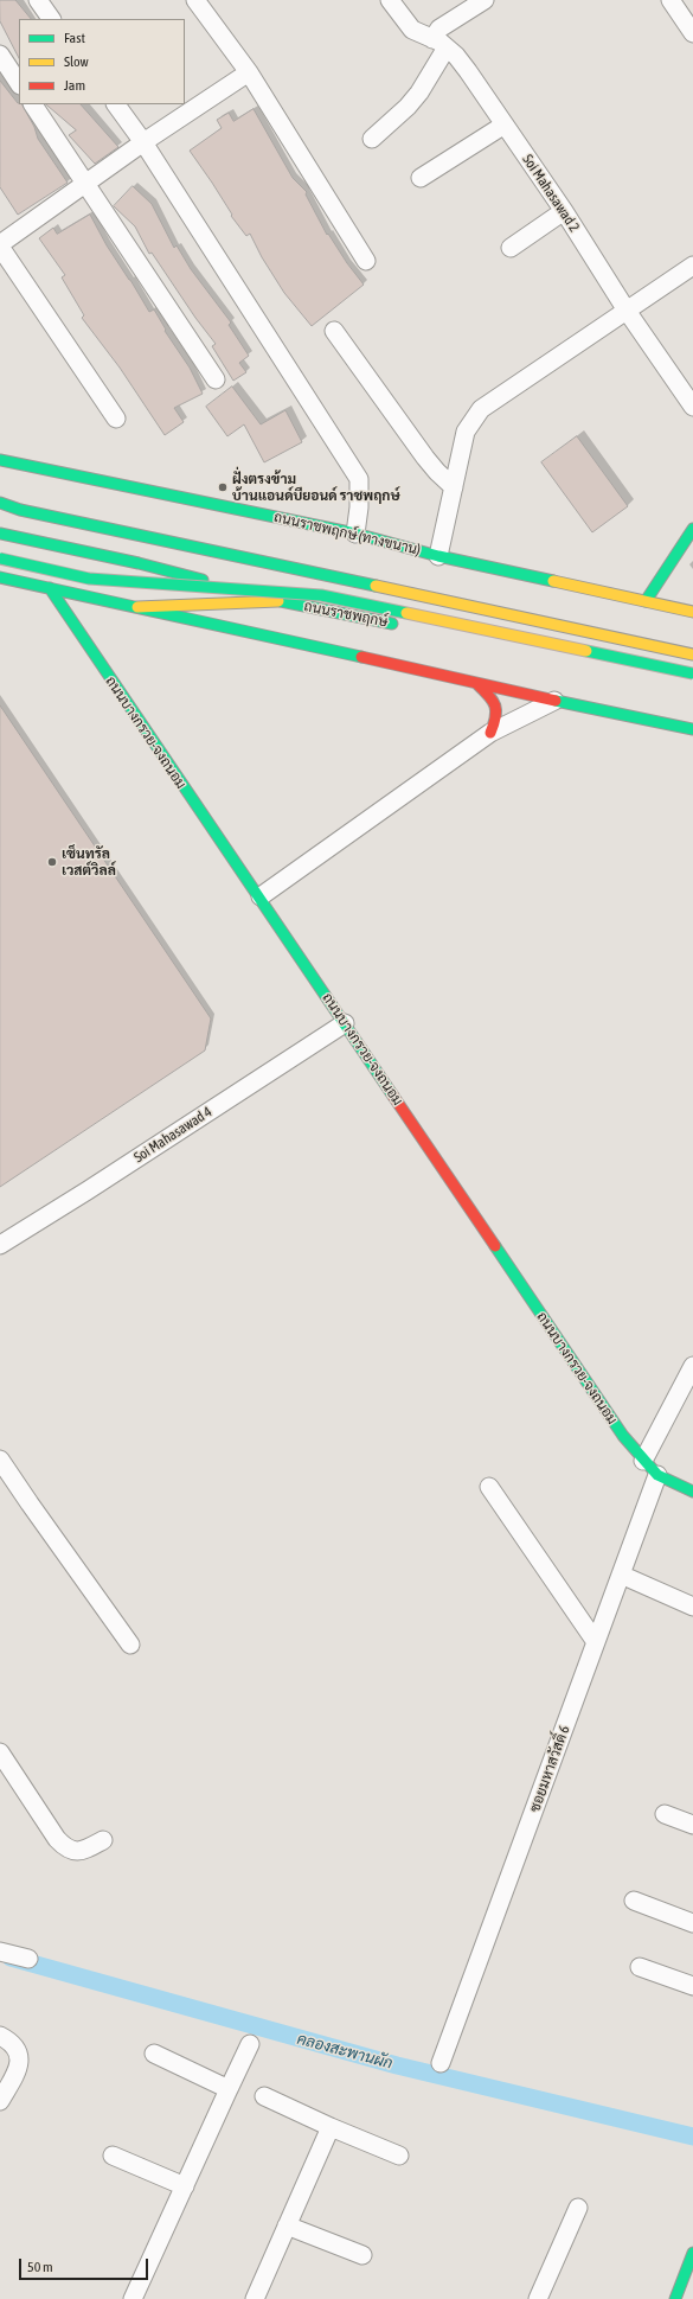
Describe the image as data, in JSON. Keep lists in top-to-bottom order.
{
  "streets": {
    "main road": ["ถนนราชพฤกษ์ (ทางขนาน)", "ถนนราชพฤกษ์", "ถนนบางกรวย-จงถนอม"],
    "street": ["Soi Mahasawad 2", "Soi Mahasawad 4", "ซอยมหาสวัสดิ์ 6"]
  },
  "crossings": [
    ["ถนนบางกรวย-จงถนอม", "Soi Mahasawad 4"],
    ["ถนนบางกรวย-จงถนอม", "ซอยมหาสวัสดิ์ 6"]
  ],
  "water": ["คลองสะพานผัก"],
  "places": ["ฝั่งตรงข้าม บ้านแอนด์บียอนด์ ราชพฤกษ์", "เซ็นทรัล เวสต์วิลล์"],
  "legend": ["Fast", "Slow", "Jam"],
  "scale_bar": "50 m"
}
